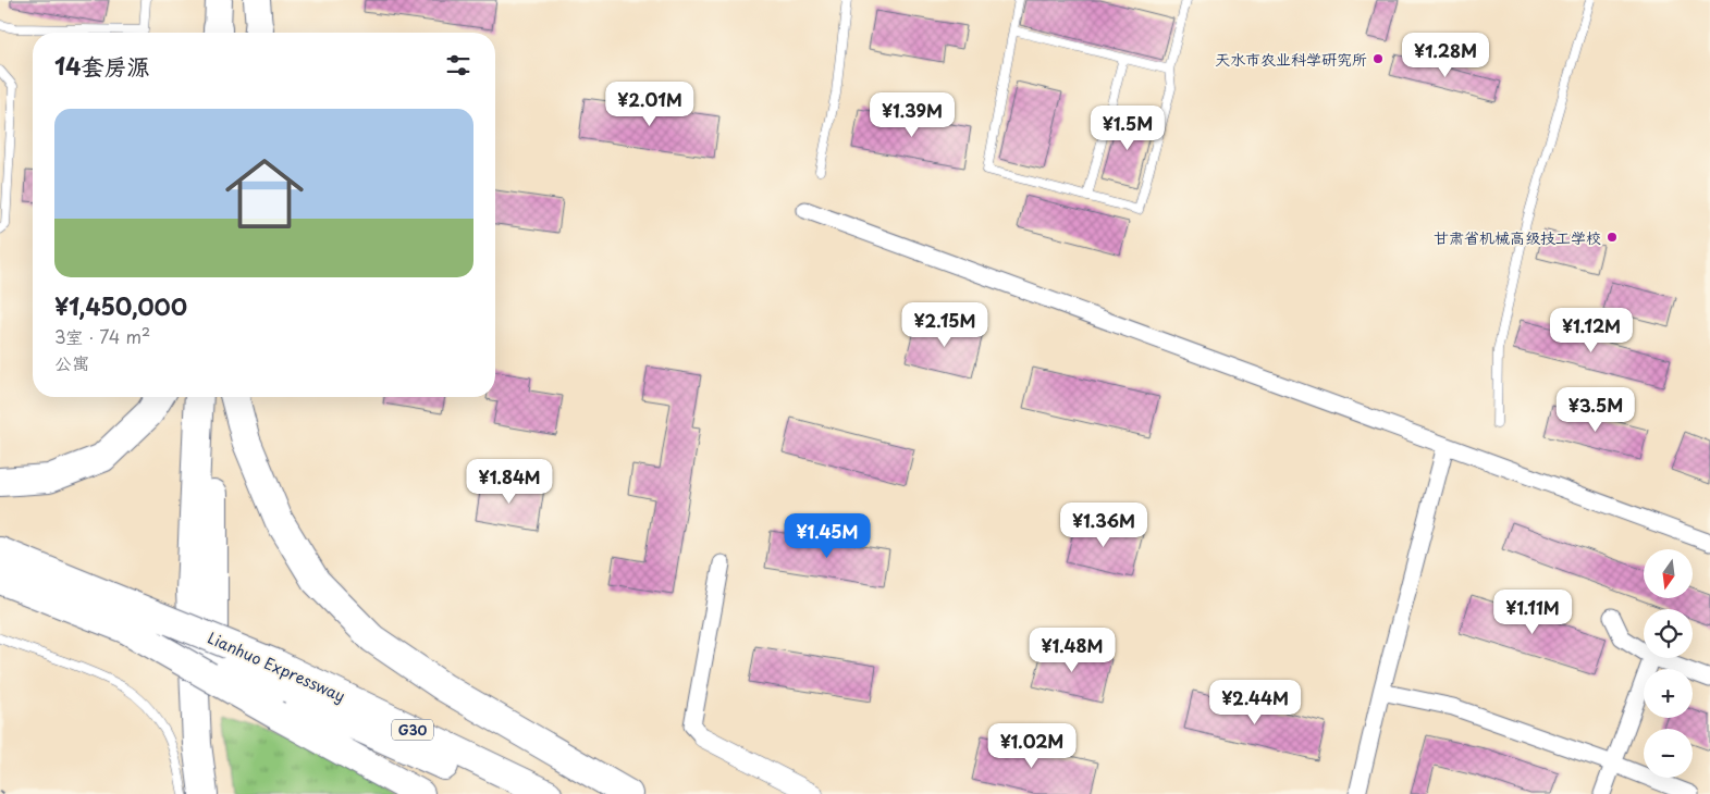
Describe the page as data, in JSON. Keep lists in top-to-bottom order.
{
  "streets": {
    "highway": ["Lianhuo Expressway", "G30"]
  },
  "places": ["天水市农业科学研究所", "甘肃省机械高级技工学校"],
  "north": "bottom",
  "page": {
    "price": [
      "¥1.28M",
      "¥2.01M",
      "¥1.39M",
      "¥1.5M",
      "¥2.15M",
      "¥1.12M",
      "¥3.5M",
      "¥1.84M",
      "¥1.36M",
      "¥1.45M",
      "¥1.11M",
      "¥1.48M",
      "¥2.44M",
      "¥1.02M"
    ],
    "heading": "14套房源",
    "list": [
      {
        "name": "¥1,450,000",
        "note": "3室 · 74 m² · 公寓"
      }
    ],
    "map_buttons": ["+", "−"]
  }
}
